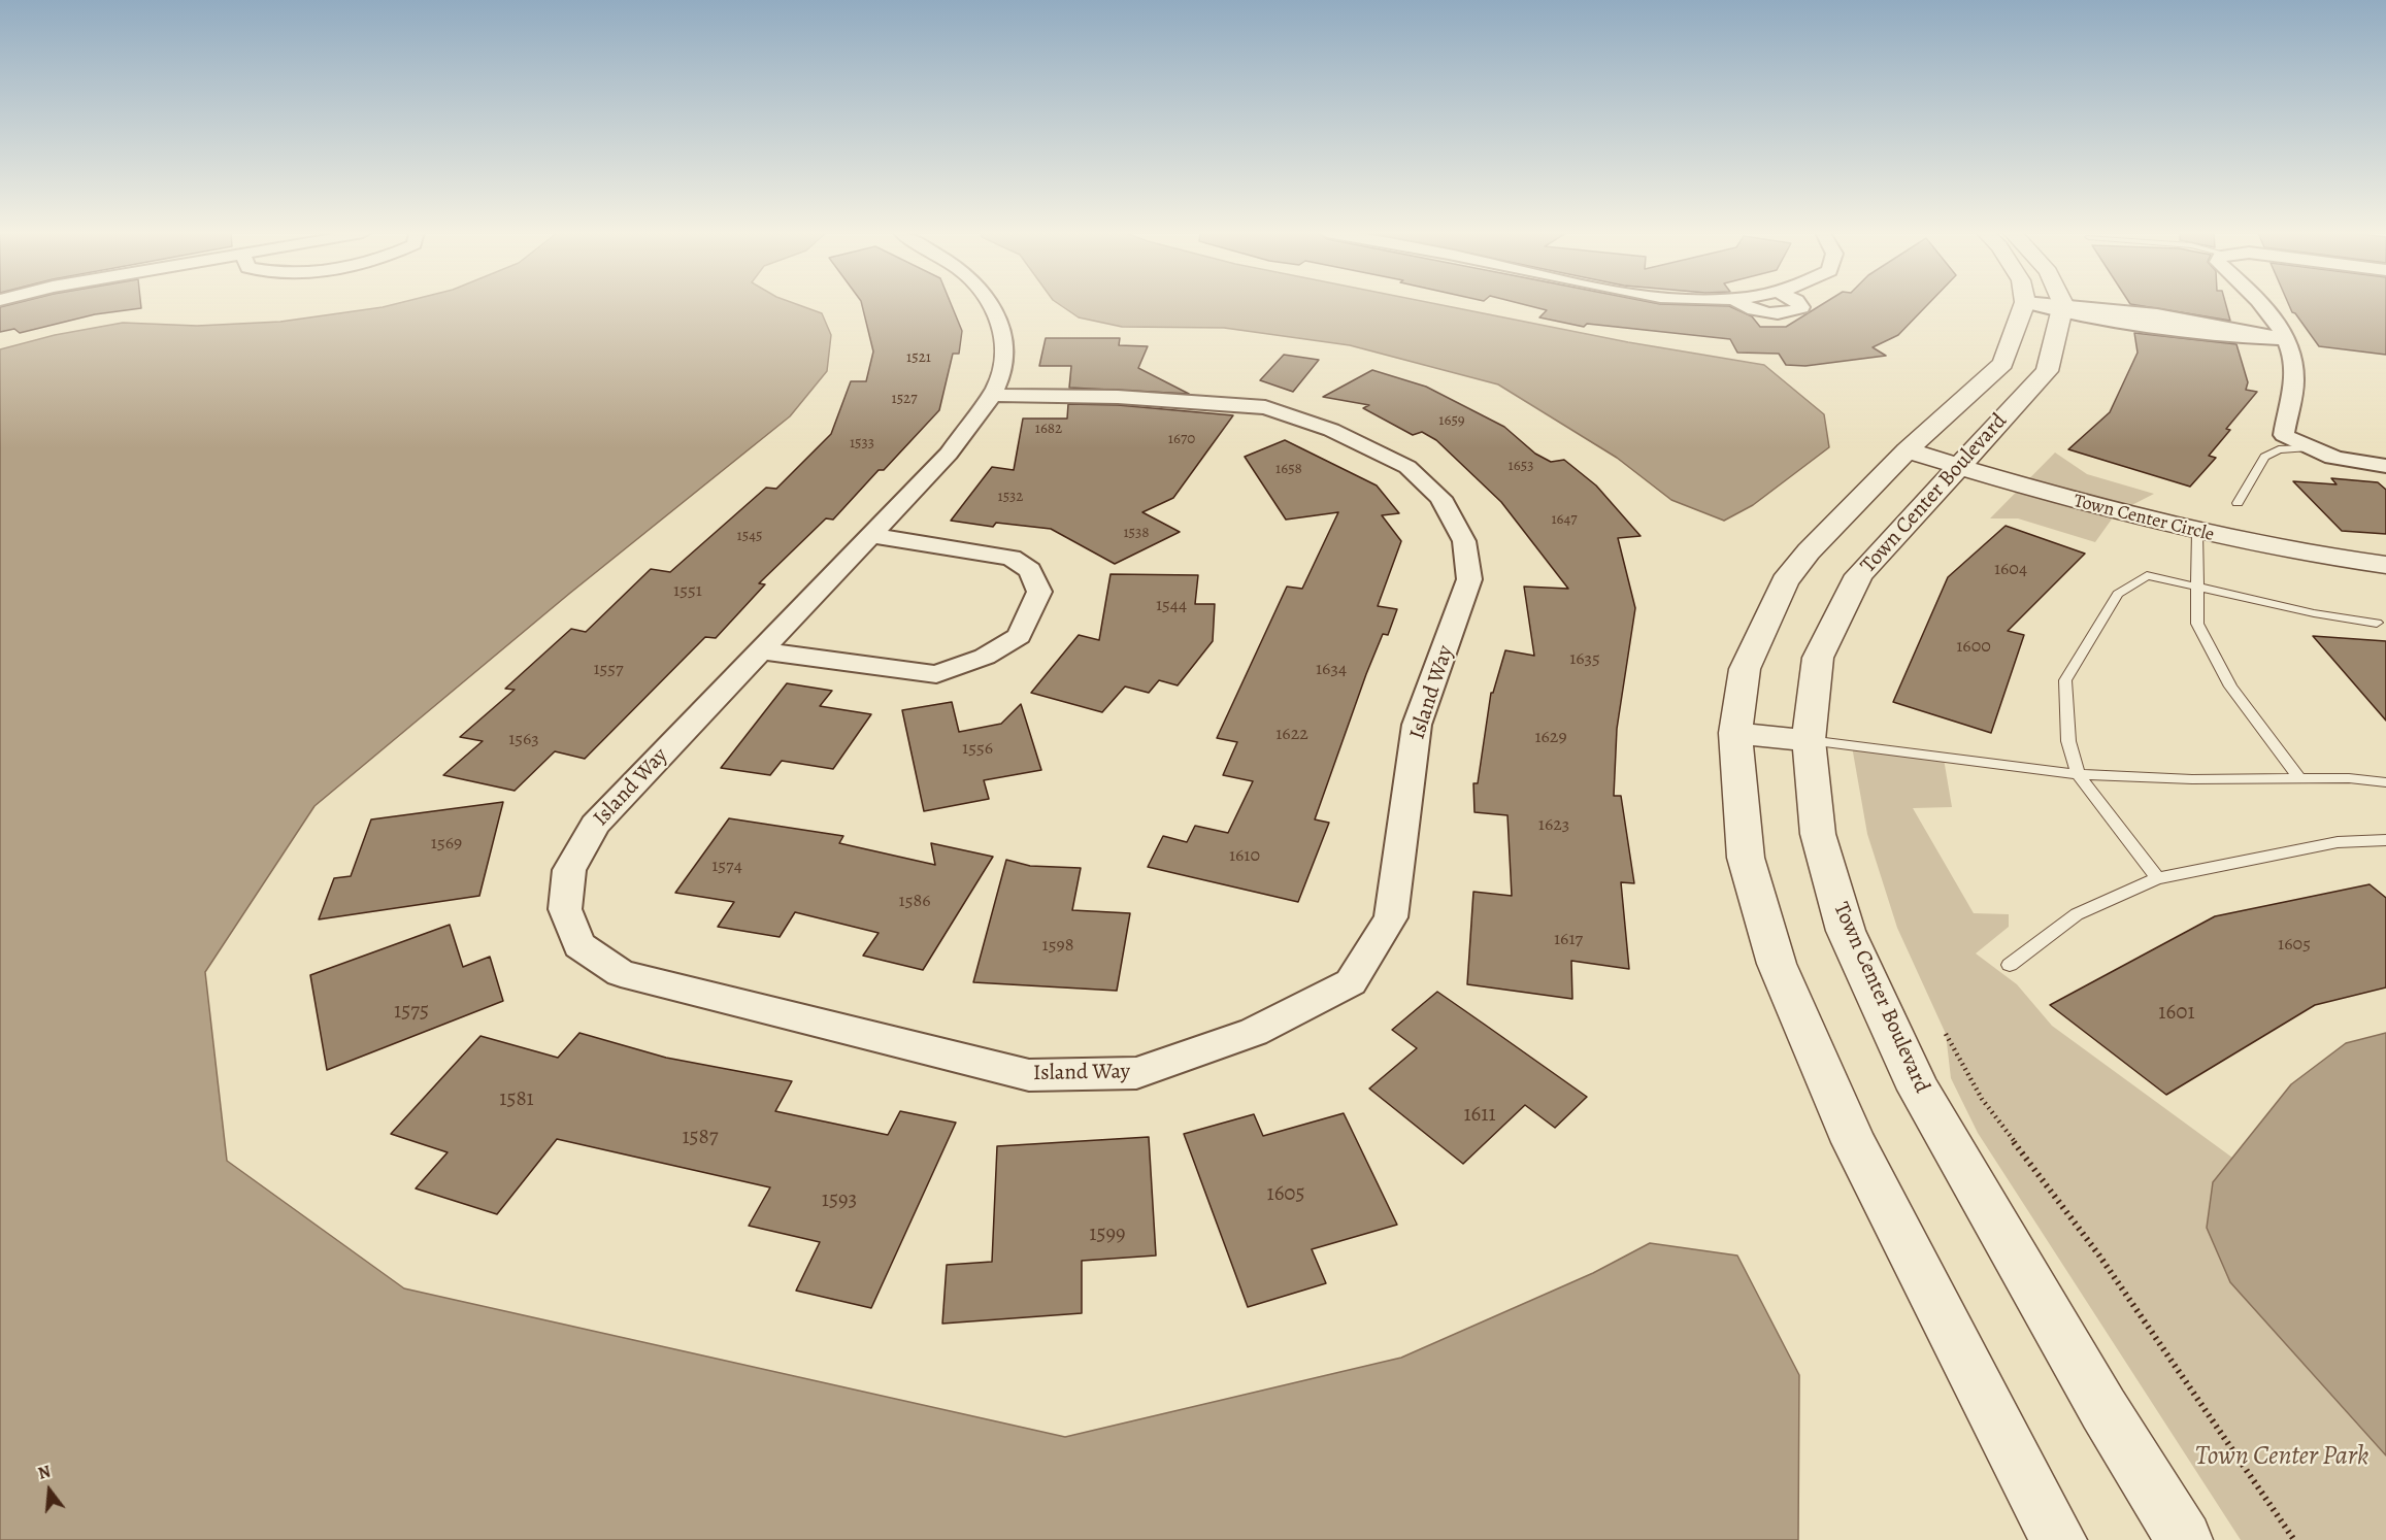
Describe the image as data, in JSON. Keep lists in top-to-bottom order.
{
  "streets": {
    "street": ["Town Center Boulevard", "Town Center Circle", "Island Way"]
  },
  "crossings": [
    ["Town Center Boulevard", "Town Center Circle"]
  ],
  "parks": ["Town Center Park"],
  "house_numbers": [
    "1521",
    "1527",
    "1659",
    "1682",
    "1670",
    "1533",
    "1653",
    "1658",
    "1532",
    "1647",
    "1538",
    "1545",
    "1604",
    "1551",
    "1544",
    "1600",
    "1635",
    "1557",
    "1634",
    "1622",
    "1629",
    "1563",
    "1556",
    "1623",
    "1569",
    "1610",
    "1574",
    "1586",
    "1617",
    "1605",
    "1598",
    "1575",
    "1601",
    "1581",
    "1611",
    "1587",
    "1605",
    "1593",
    "1599"
  ],
  "north": "top"
}
